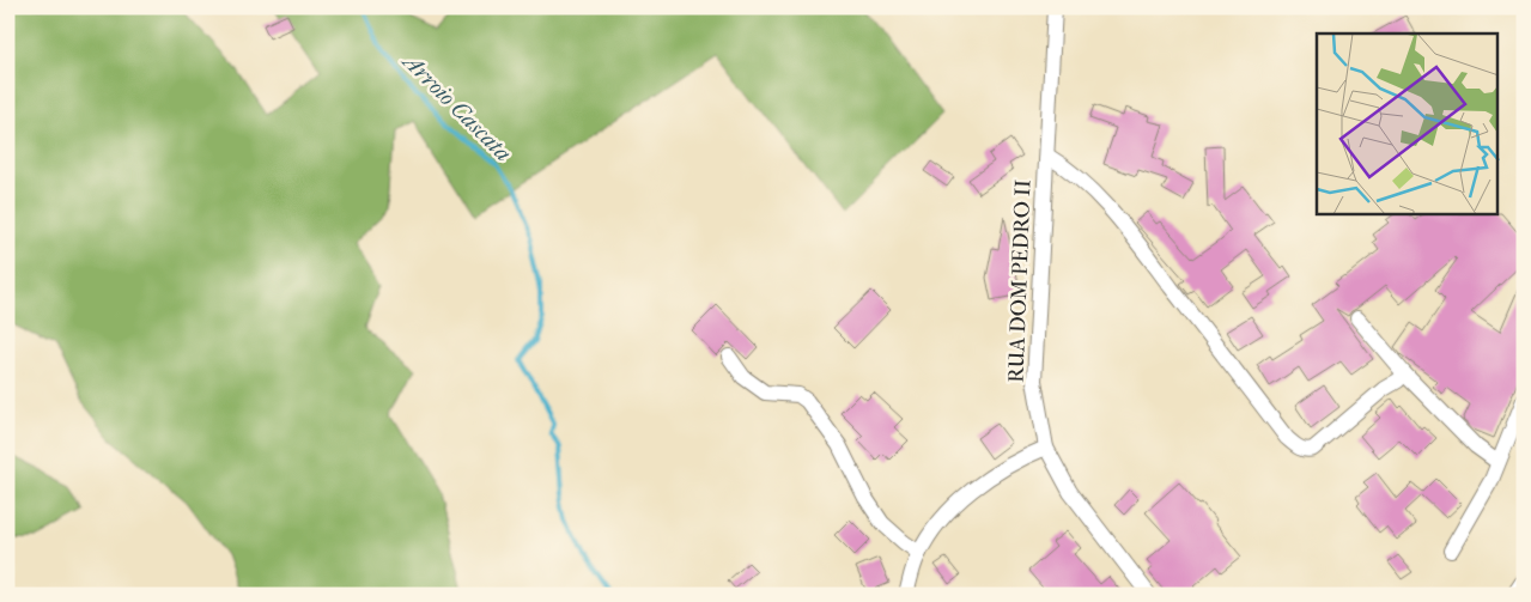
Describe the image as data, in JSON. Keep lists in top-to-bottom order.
{
  "streets": {
    "street": ["RUA DOM PEDRO II"]
  },
  "water": ["Arroio Cascata"]
}
